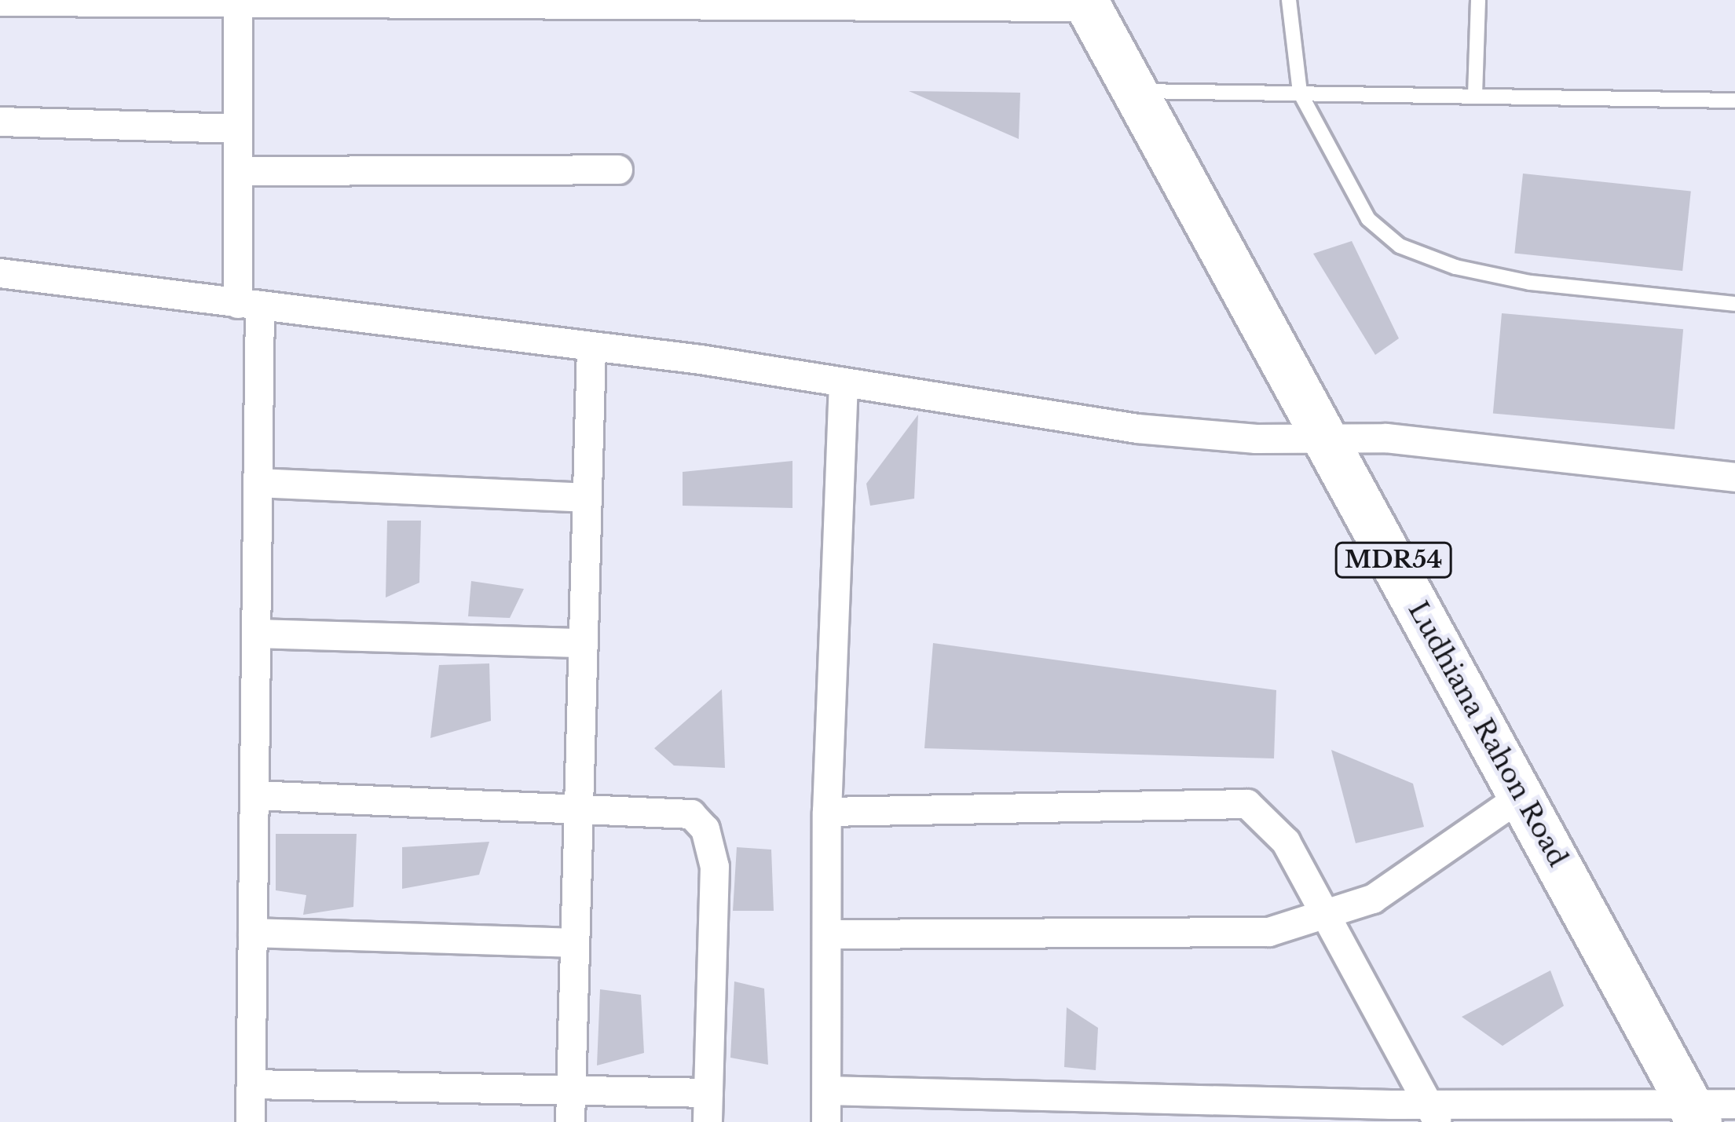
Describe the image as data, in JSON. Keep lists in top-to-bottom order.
{
  "streets": {
    "main road": ["MDR54", "Ludhiana Rahon Road"]
  }
}
